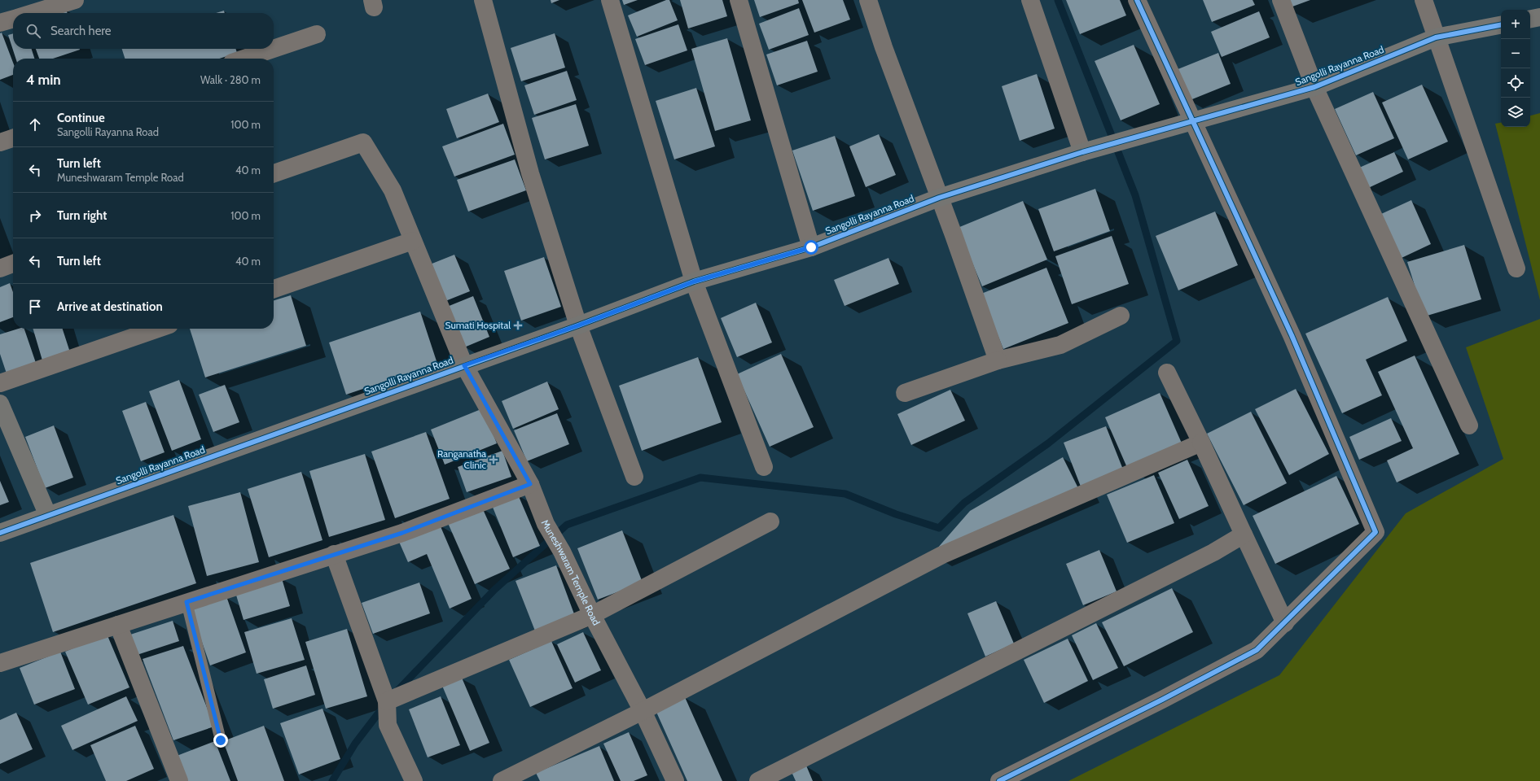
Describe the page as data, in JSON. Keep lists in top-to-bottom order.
{
  "streets": {
    "street": ["Sangolli Rayanna Road", "Muneshwaram Temple Road"]
  },
  "crossings": [
    ["Sangolli Rayanna Road", "Muneshwaram Temple Road"]
  ],
  "places": {
    "health": ["Sumati Hospital", "Ranganatha Clinic"]
  },
  "page": {
    "map_buttons": ["+", "−"],
    "search": "Search here",
    "heading": ["4 min", "Walk · 280 m"],
    "list": [
      ["Continue", "Sangolli Rayanna Road", "100 m"],
      ["Turn left", "Muneshwaram Temple Road", "40 m"],
      ["Turn right", "100 m"],
      ["Turn left", "40 m"],
      "Arrive at destination"
    ]
  }
}
